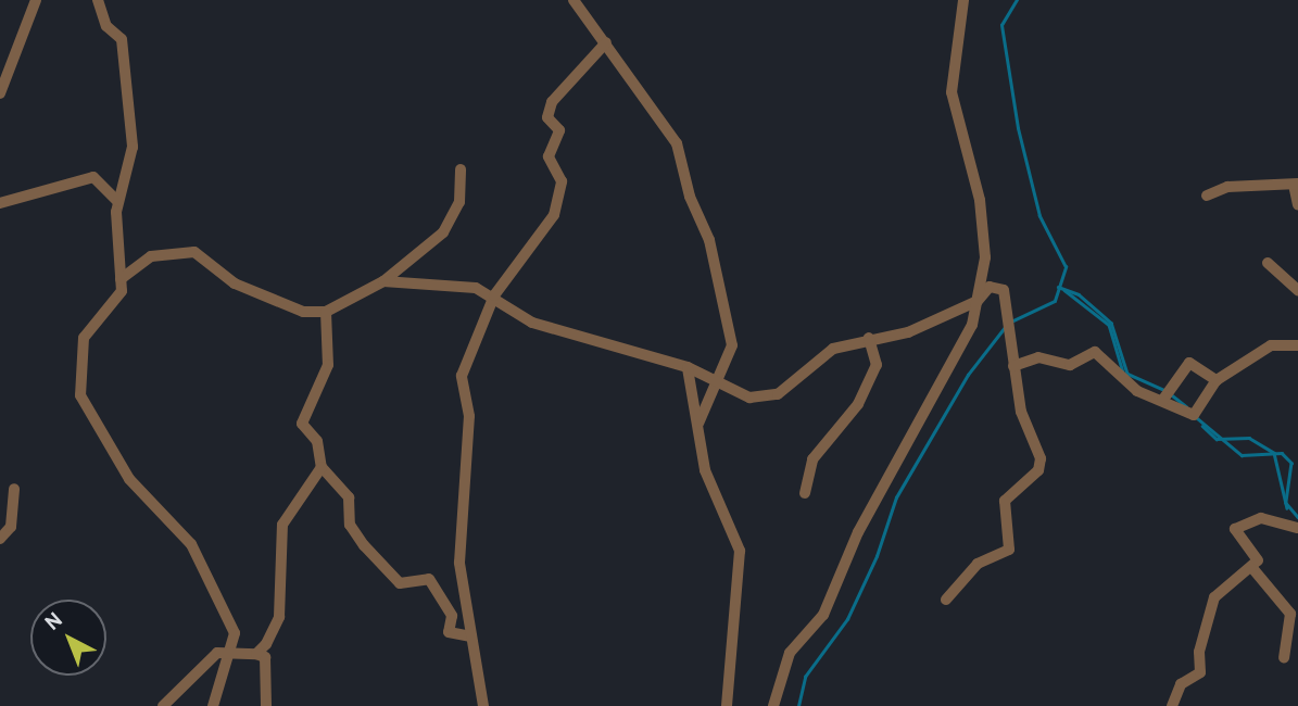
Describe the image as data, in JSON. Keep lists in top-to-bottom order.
{
  "north": "top left"
}
